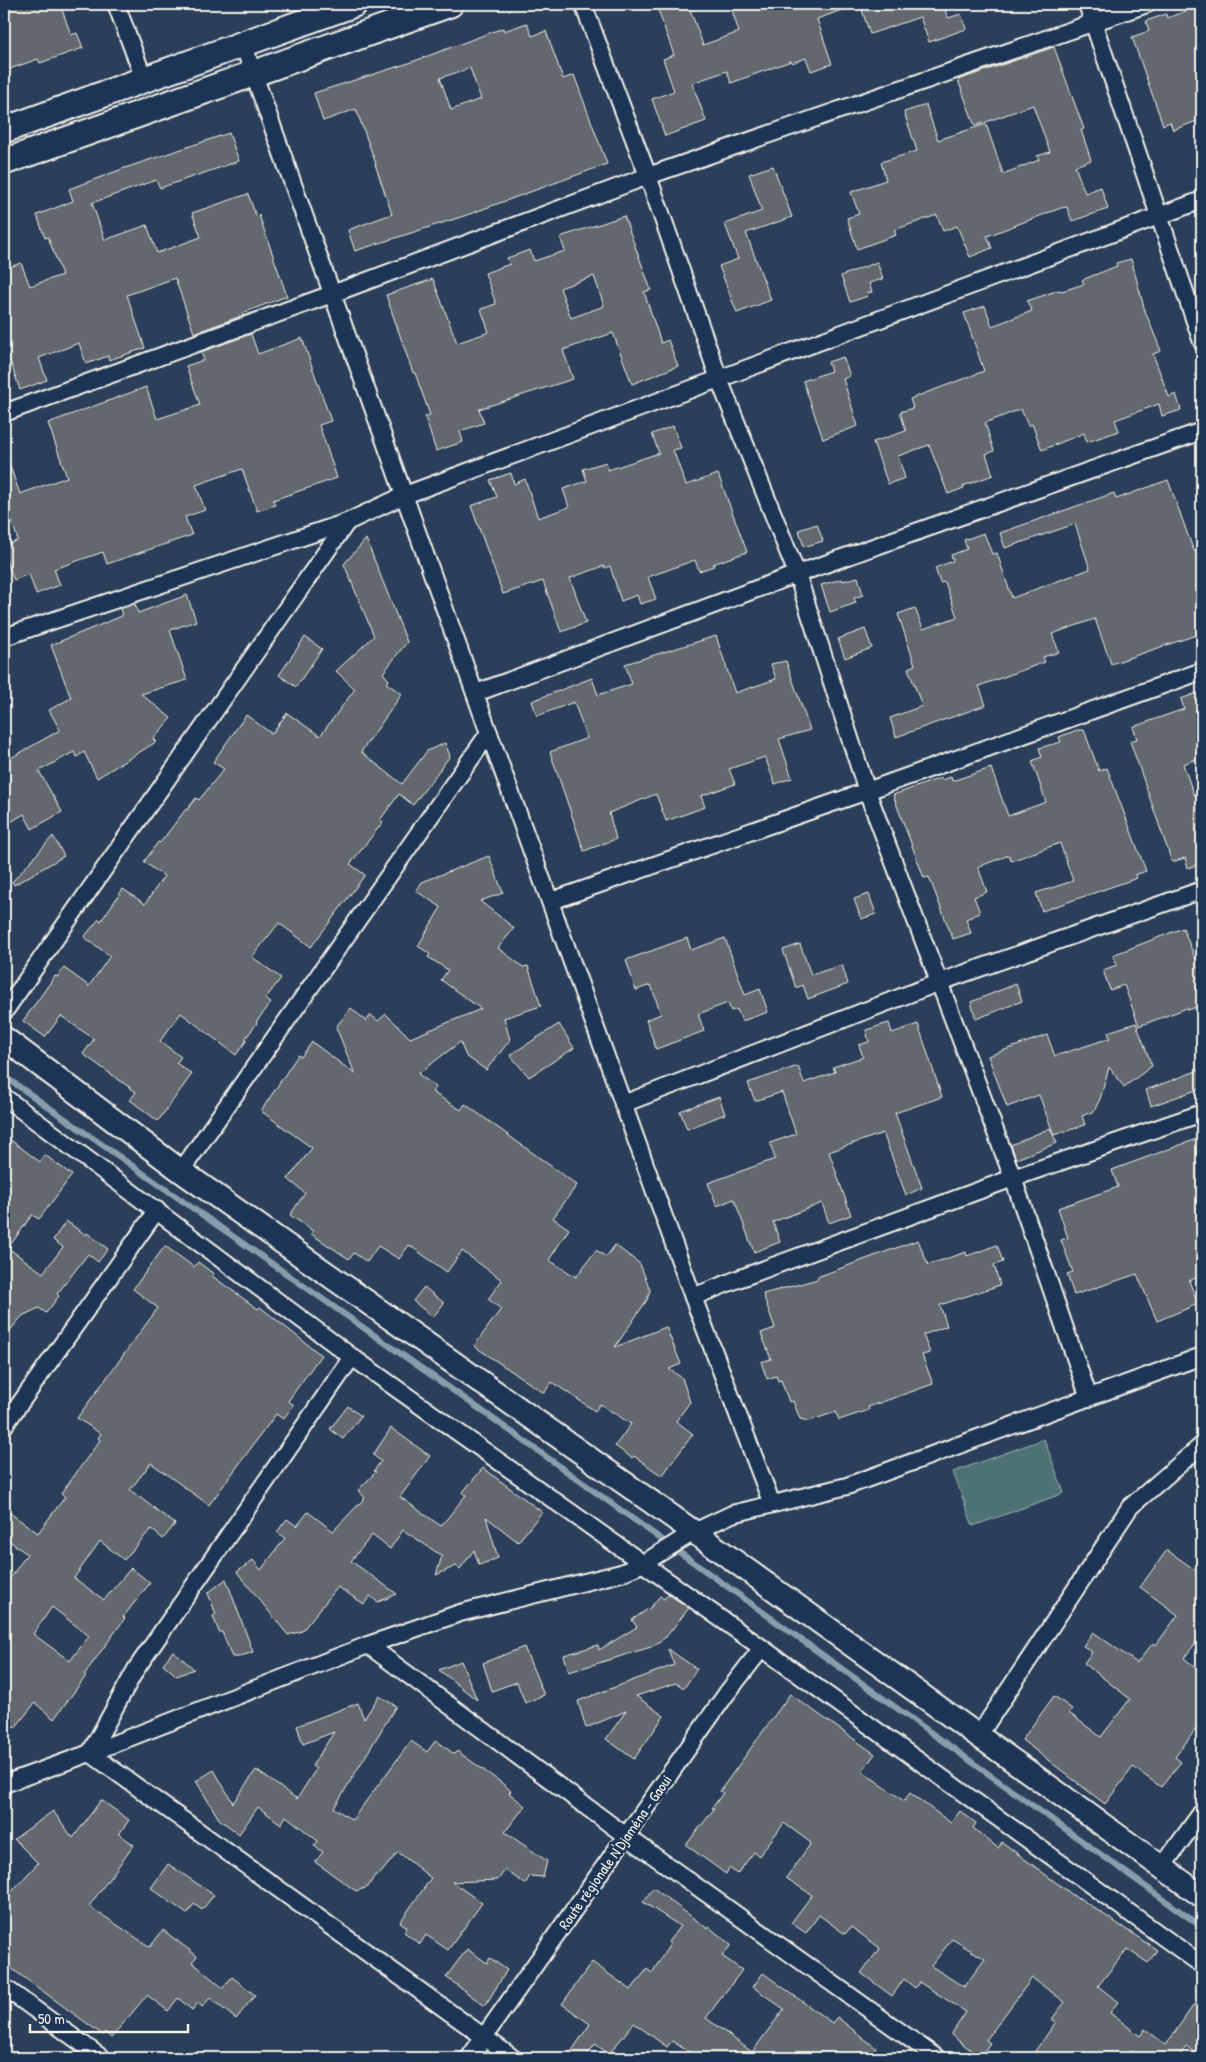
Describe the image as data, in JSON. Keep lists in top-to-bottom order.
{
  "streets": {
    "street": ["Route régionale N'Djaména - Gaoui"]
  },
  "scale_bar": "50 m"
}
